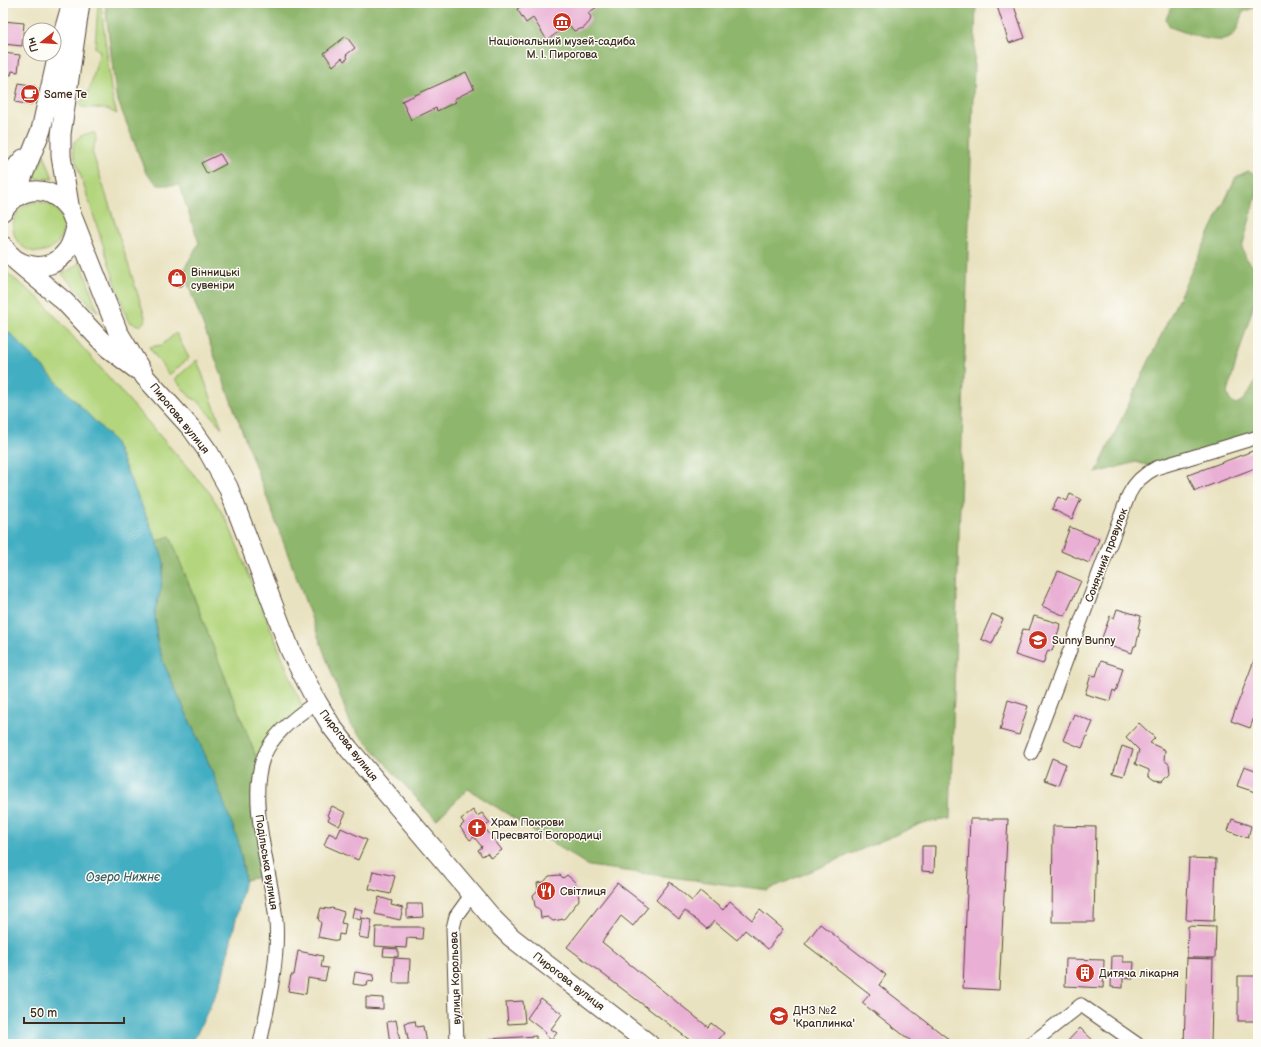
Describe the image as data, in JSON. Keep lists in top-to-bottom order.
{
  "streets": {
    "street": [
      "Пирогова вулиця",
      "Сонячний провулок",
      "Подільська вулиця",
      "вулиця Корольова"
    ]
  },
  "crossings": [
    ["Пирогова вулиця", "Подільська вулиця"],
    ["Пирогова вулиця", "вулиця Корольова"]
  ],
  "water": ["Озеро Нижнє"],
  "places": {
    "museum": ["Національний музей-садиба М. І. Пирогова"],
    "cafe": ["Same Te"],
    "shop": ["Вінницькі сувеніри"],
    "school or university": ["Sunny Bunny", "ДНЗ №2 'Краплинка'"],
    "church": ["Храм Покрови Пресвятої Богородиці"],
    "restaurant": ["Світлиця"],
    "building": ["Дитяча лікарня"]
  },
  "scale_bar": "50 m",
  "north": "left"
}
